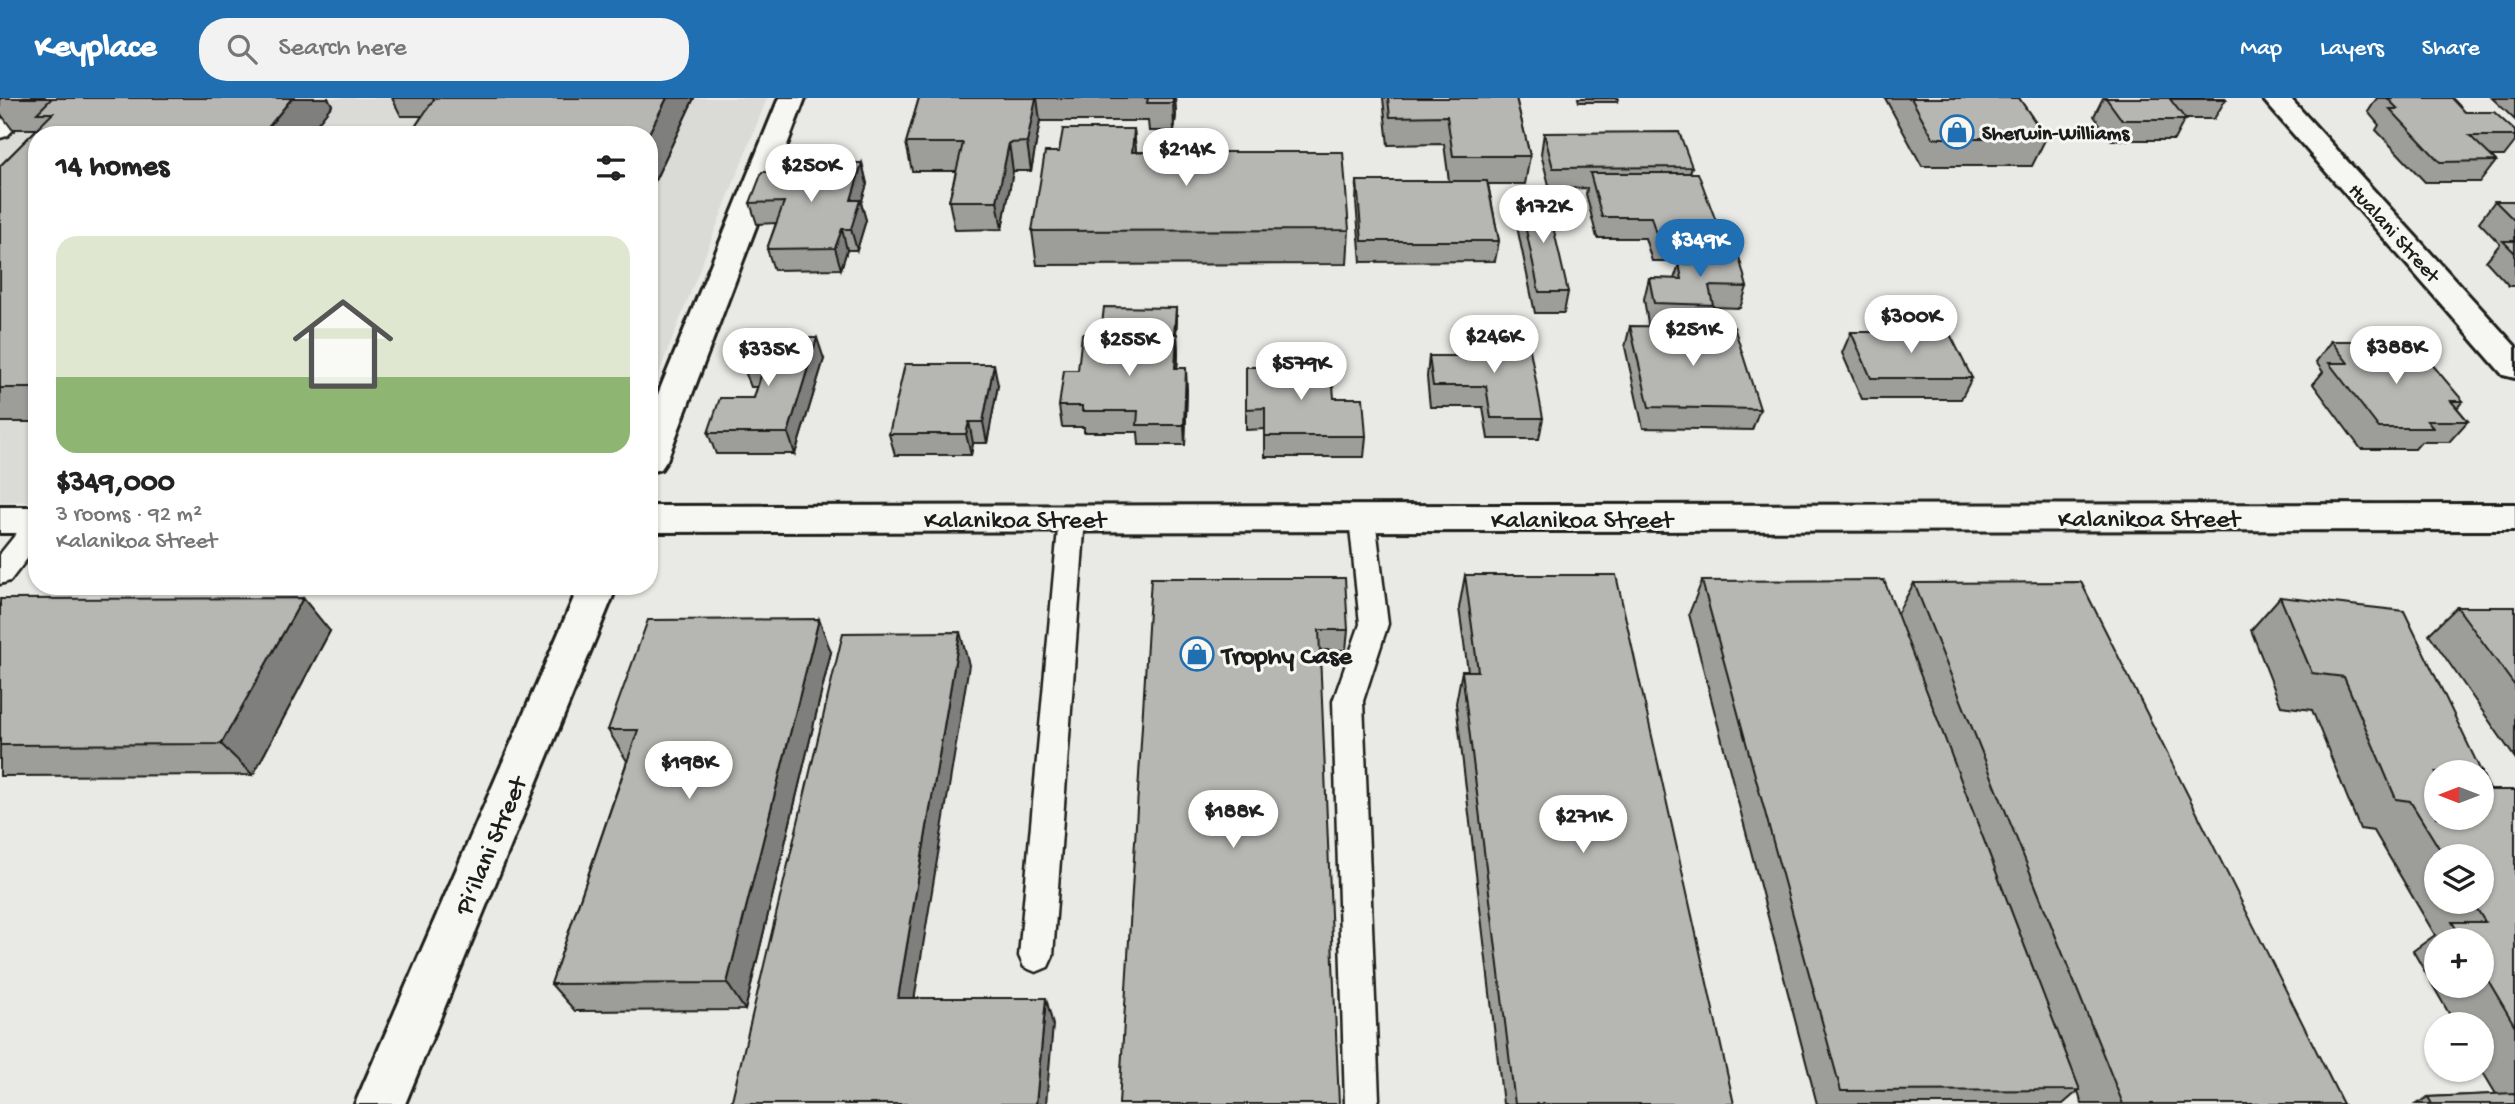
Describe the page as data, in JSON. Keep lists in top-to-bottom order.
{
  "streets": {
    "street": ["Hualani Street", "Kalanikoa Street", "Pi‘ilani Street"]
  },
  "places": {
    "shop": ["Sherwin-Williams", "Trophy Case"]
  },
  "north": "left",
  "page": {
    "header": "Keyplace",
    "search": "Search here",
    "nav": ["Map", "Layers", "Share"],
    "heading": "14 homes",
    "price": [
      "$214K",
      "$250K",
      "$172K",
      "$349K",
      "$300K",
      "$251K",
      "$246K",
      "$255K",
      "$388K",
      "$335K",
      "$579K",
      "$198K",
      "$188K",
      "$271K"
    ],
    "list": [
      {
        "name": "$349,000",
        "note": "3 rooms · 92 m² · Kalanikoa Street"
      }
    ],
    "map_buttons": ["+", "−"]
  }
}
